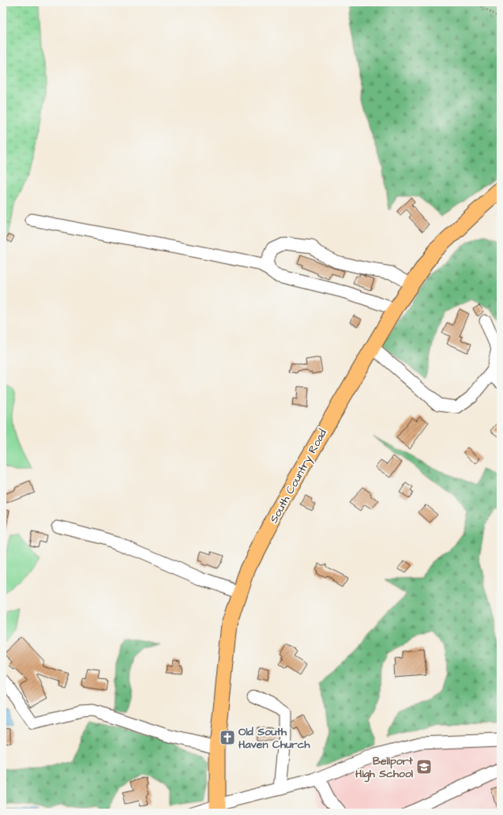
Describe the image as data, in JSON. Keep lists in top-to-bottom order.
{
  "streets": {
    "main road": ["South Country Road"]
  },
  "places": {
    "church": ["Old South Haven Church"],
    "school or university": ["Bellport High School"]
  }
}
